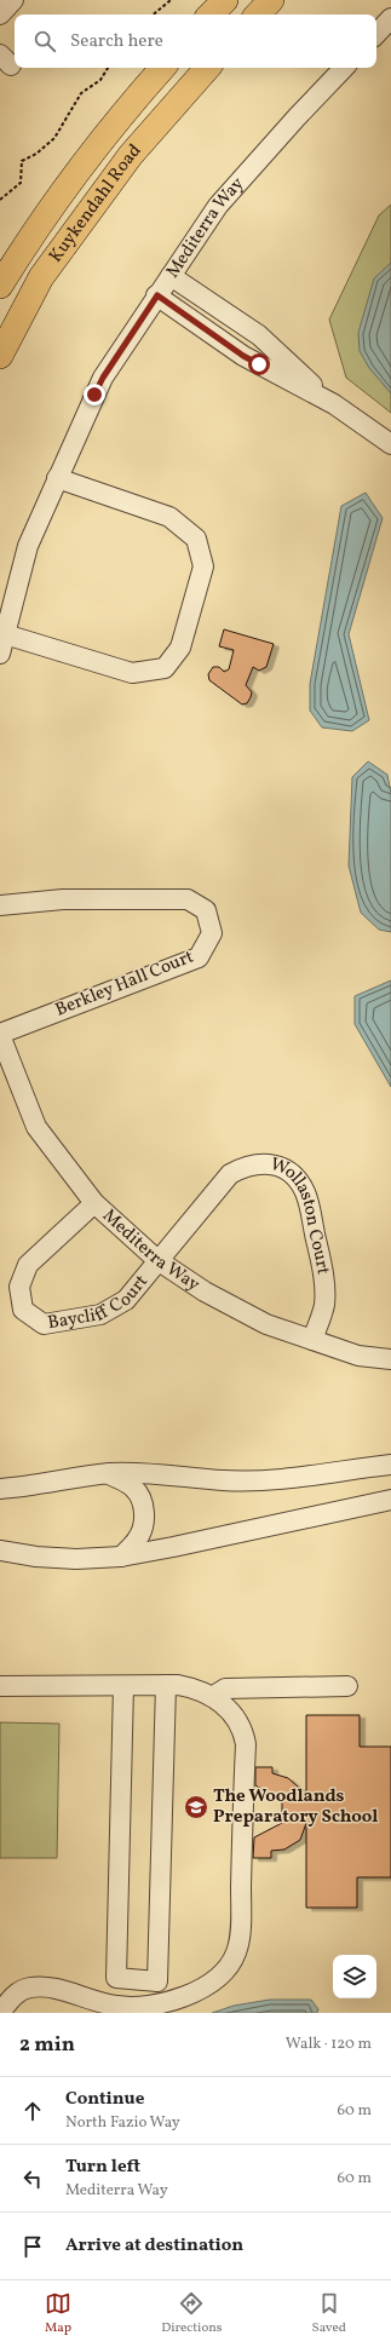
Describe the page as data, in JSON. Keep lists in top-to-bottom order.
{
  "streets": {
    "main road": ["Kuykendahl Road"],
    "street": [
      "Mediterra Way",
      "Berkley Hall Court",
      "Wollaston Court",
      "Baycliff Court"
    ]
  },
  "crossings": [
    ["Mediterra Way", "Berkley Hall Court"],
    ["Mediterra Way", "Wollaston Court"],
    ["Mediterra Way", "Baycliff Court"],
    ["Wollaston Court", "Baycliff Court"]
  ],
  "places": {
    "school or university": ["The Woodlands Preparatory School"]
  },
  "page": {
    "search": "Search here",
    "heading": ["2 min", "Walk · 120 m"],
    "list": [
      ["Continue", "North Fazio Way", "60 m"],
      ["Turn left", "Mediterra Way", "60 m"],
      "Arrive at destination"
    ],
    "nav": ["Map", "Directions", "Saved"]
  }
}
